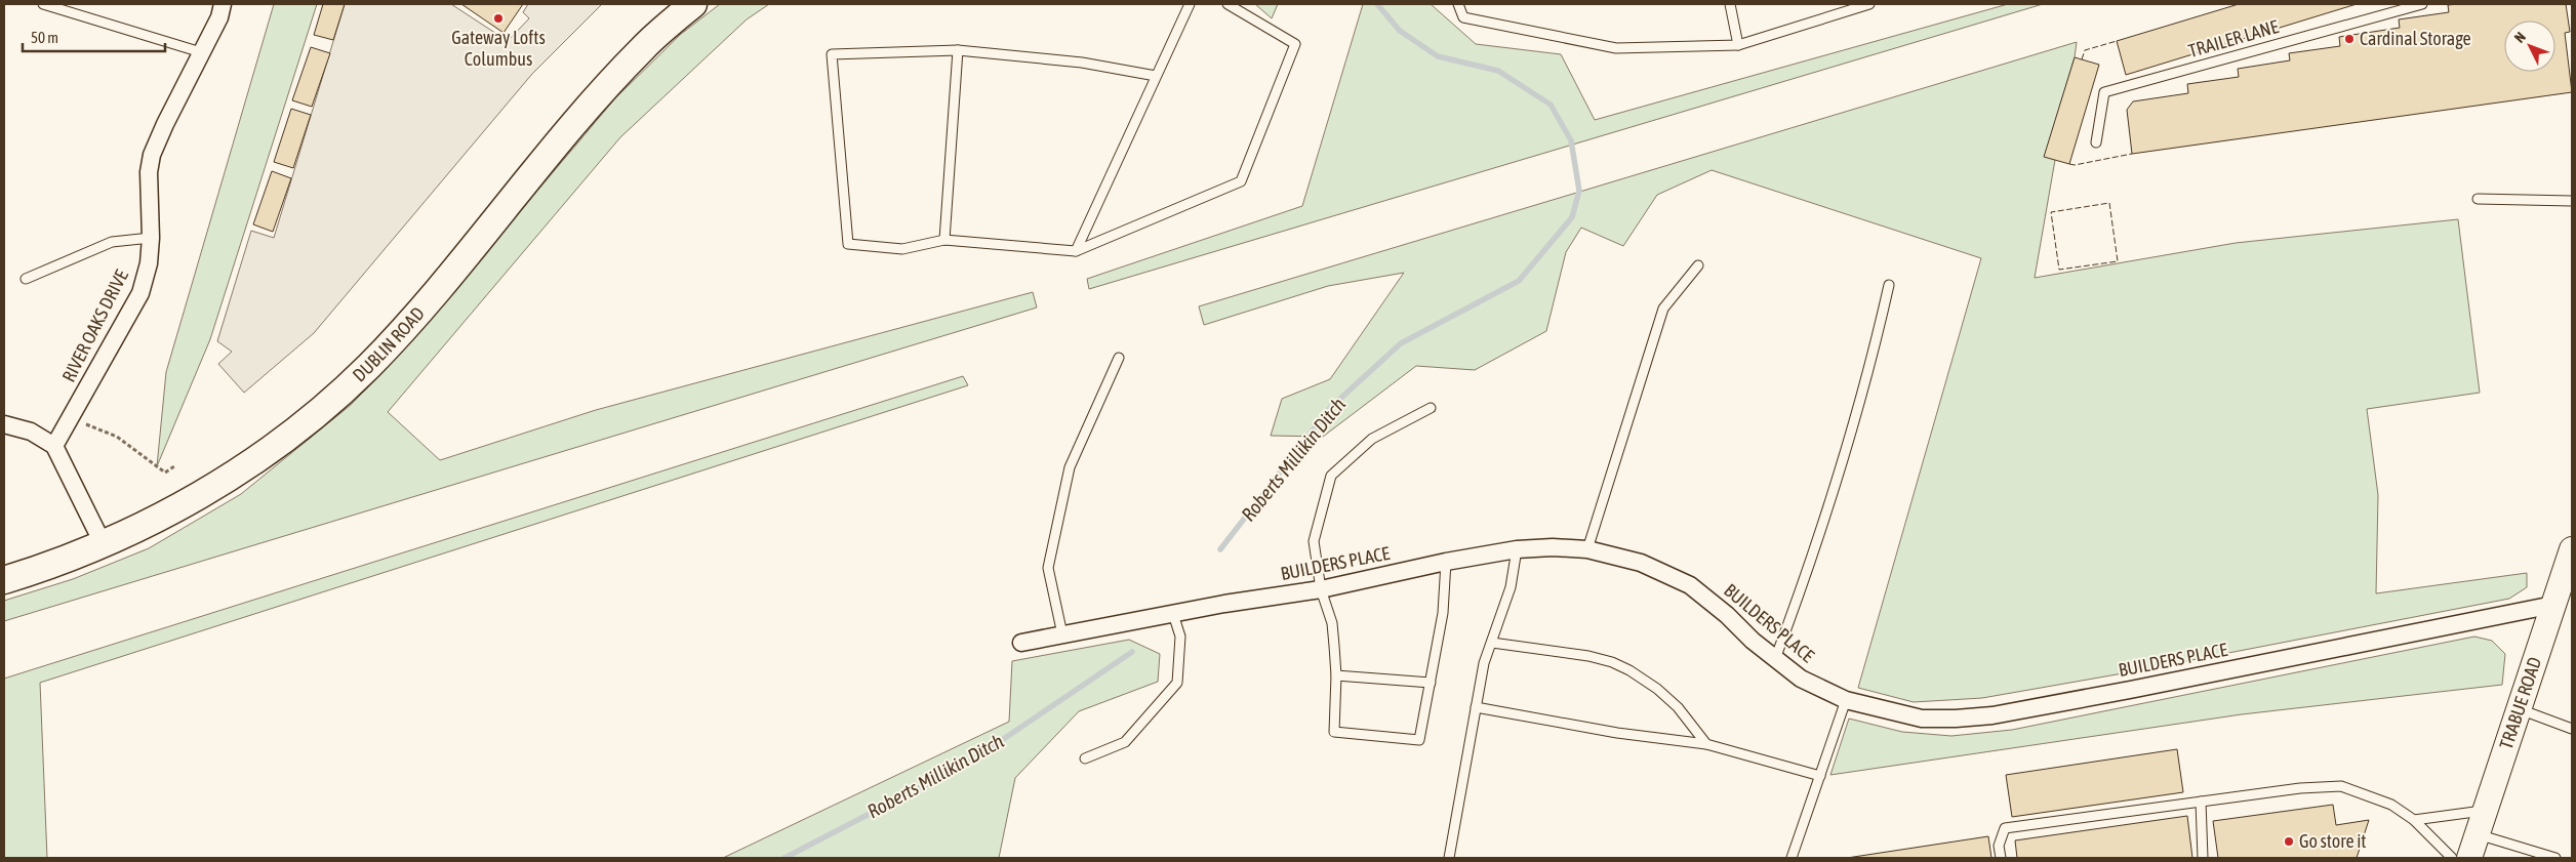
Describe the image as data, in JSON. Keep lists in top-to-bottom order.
{
  "streets": {
    "main road": ["DUBLIN ROAD", "TRABUE ROAD"],
    "street": ["RIVER OAKS DRIVE", "BUILDERS PLACE"],
    "lane": ["TRAILER LANE"]
  },
  "crossings": [
    ["BUILDERS PLACE", "TRABUE ROAD"]
  ],
  "water": ["Roberts Millikin Ditch"],
  "places": ["Gateway Lofts Columbus", "Cardinal Storage", "Go store it"],
  "scale_bar": "50 m",
  "north": "top left"
}
